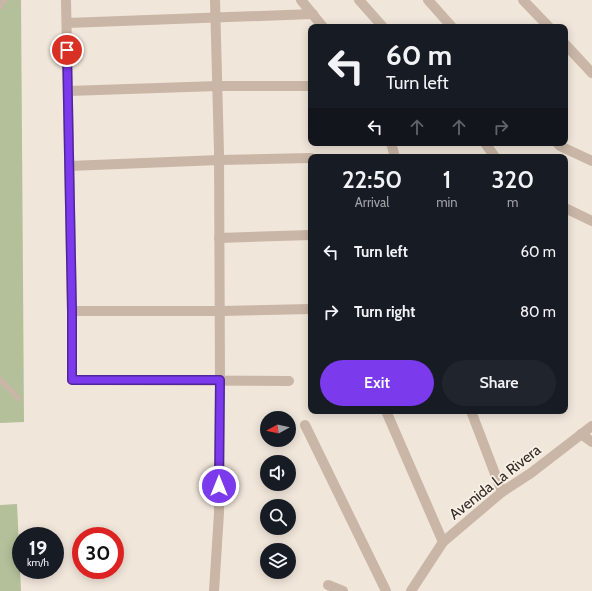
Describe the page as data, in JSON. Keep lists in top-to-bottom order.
{
  "streets": {
    "street": ["Avenida La Rivera"]
  },
  "north": "left",
  "page": {
    "turn": ["60 m", "Turn left"],
    "eta": [
      "22:50",
      "Arrival",
      "1",
      "min",
      "320",
      "m"
    ],
    "list": [
      {
        "name": "Turn left",
        "value": "60 m"
      },
      {
        "name": "Turn right",
        "value": "80 m"
      }
    ],
    "buttons": ["Exit", "Share"],
    "speed": "19 km/h",
    "limit": "30"
  }
}
